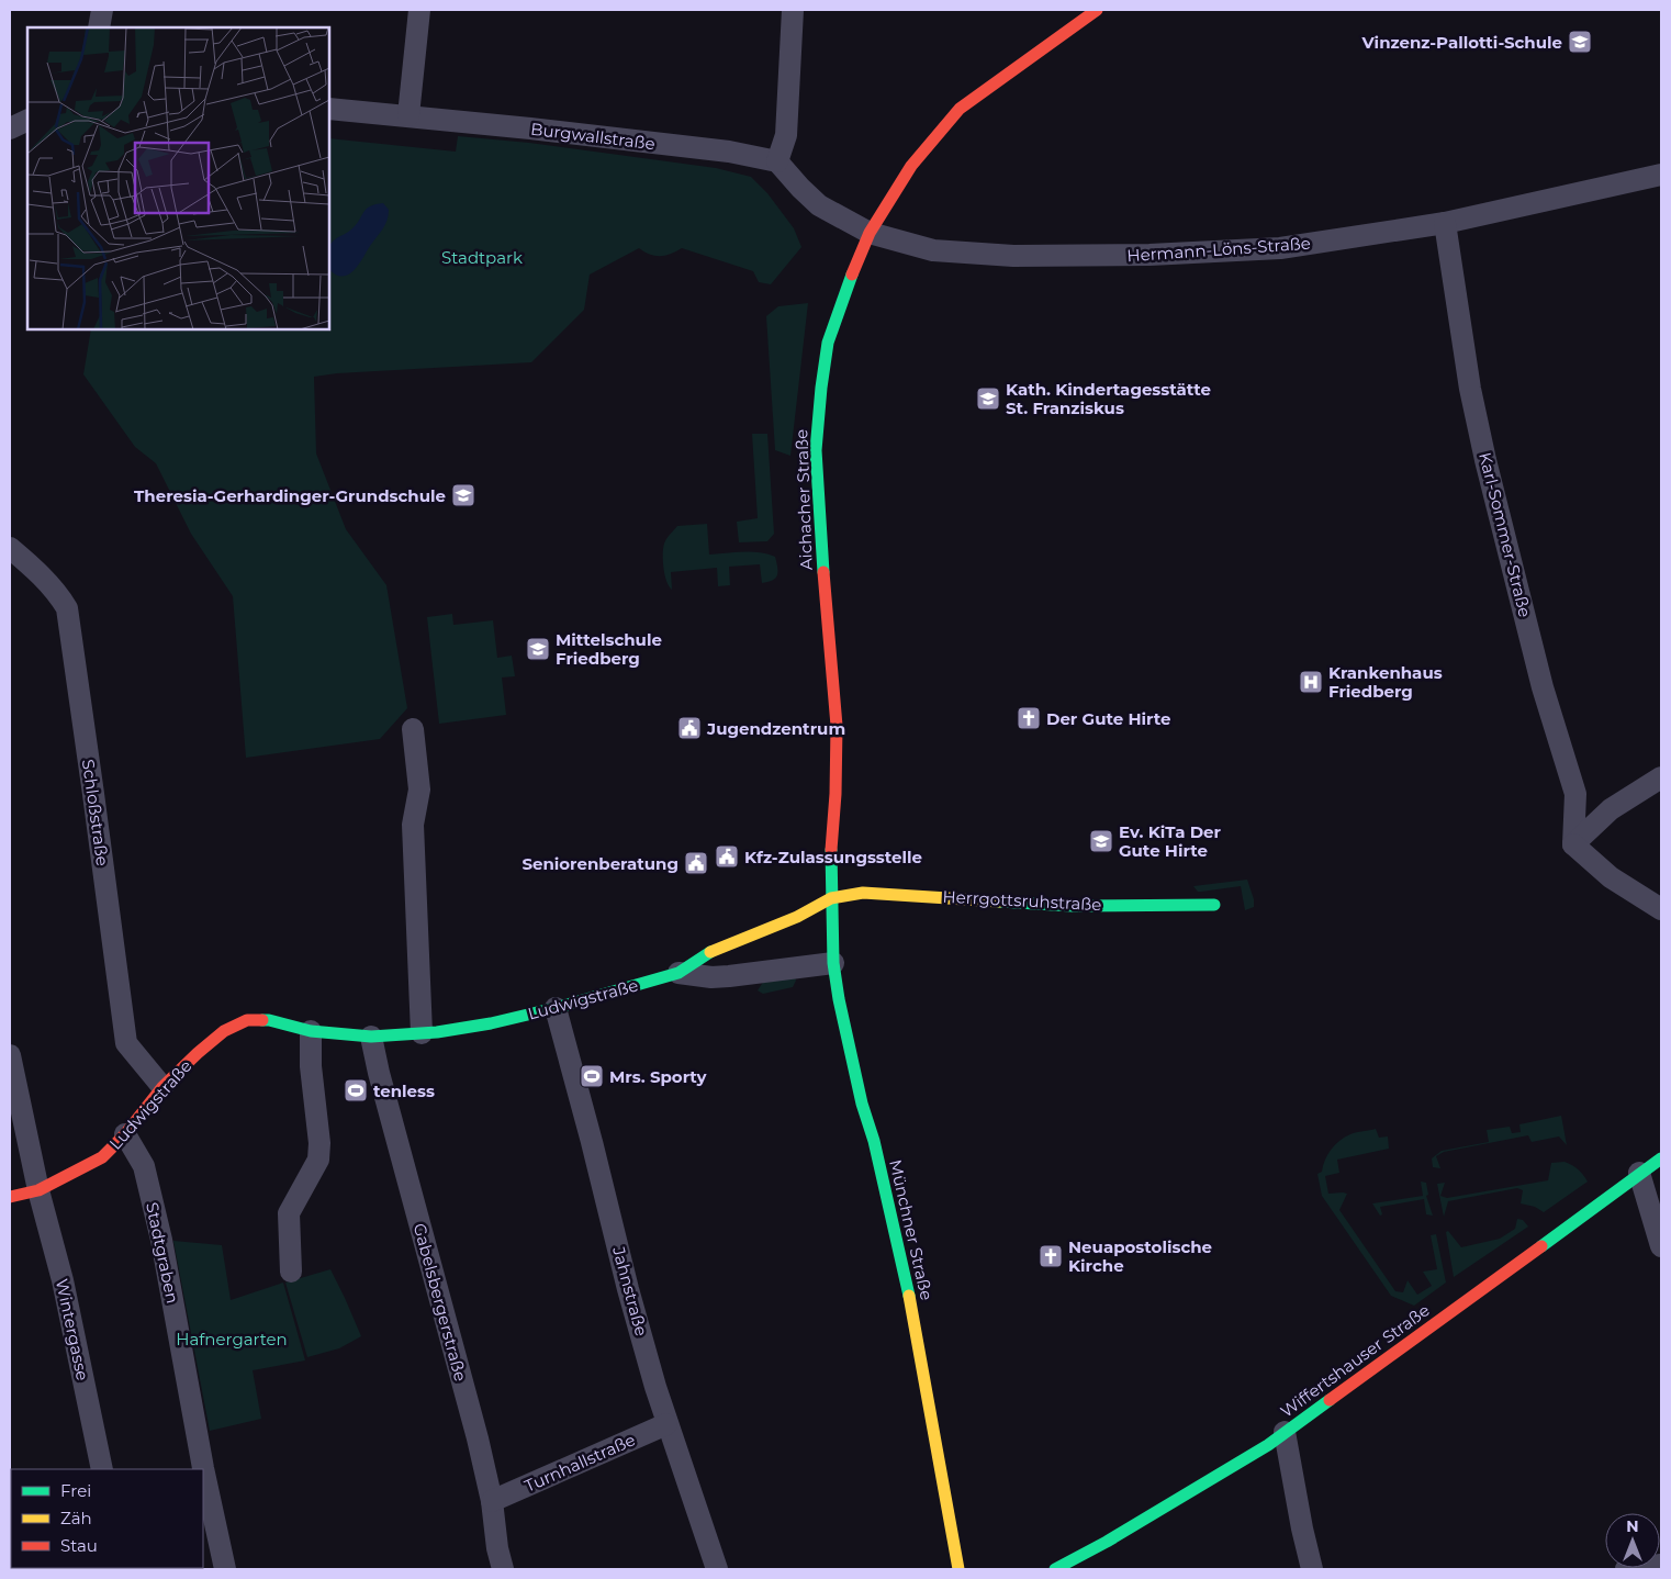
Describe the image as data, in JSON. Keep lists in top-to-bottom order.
{
  "streets": {
    "street": [
      "Burgwallstraße",
      "Hermann-Löns-Straße",
      "Aichacher Straße",
      "Karl-Sommer-Straße",
      "Schloßstraße",
      "Herrgottsruhstraße",
      "Ludwigstraße",
      "Münchner Straße",
      "Stadtgraben",
      "Jahnstraße",
      "Gabelsbergerstraße",
      "Wintergasse",
      "Wiffertshauser Straße",
      "Turnhallstraße"
    ]
  },
  "crossings": [
    ["Burgwallstraße", "Hermann-Löns-Straße"],
    ["Hermann-Löns-Straße", "Aichacher Straße"],
    ["Hermann-Löns-Straße", "Karl-Sommer-Straße"],
    ["Aichacher Straße", "Herrgottsruhstraße"],
    ["Aichacher Straße", "Ludwigstraße"],
    ["Aichacher Straße", "Münchner Straße"],
    ["Schloßstraße", "Ludwigstraße"],
    ["Herrgottsruhstraße", "Ludwigstraße"],
    ["Herrgottsruhstraße", "Münchner Straße"],
    ["Ludwigstraße", "Münchner Straße"],
    ["Ludwigstraße", "Stadtgraben"],
    ["Ludwigstraße", "Jahnstraße"],
    ["Ludwigstraße", "Gabelsbergerstraße"],
    ["Ludwigstraße", "Wintergasse"],
    ["Jahnstraße", "Turnhallstraße"],
    ["Gabelsbergerstraße", "Turnhallstraße"]
  ],
  "parks": ["Stadtpark", "Hafnergarten"],
  "places": {
    "school or university": [
      "Vinzenz-Pallotti-Schule",
      "Kath. Kindertagesstätte St. Franziskus",
      "Theresia-Gerhardinger-Grundschule",
      "Mittelschule Friedberg",
      "Ev. KiTa Der Gute Hirte"
    ],
    "hospital": ["Krankenhaus Friedberg"],
    "church": ["Der Gute Hirte", "Neuapostolische Kirche"],
    "public building": ["Jugendzentrum", "Kfz-Zulassungsstelle", "Seniorenberatung"],
    "sports": ["Mrs. Sporty", "tenless"]
  },
  "legend": ["Frei", "Zäh", "Stau"],
  "north": "top"
}
